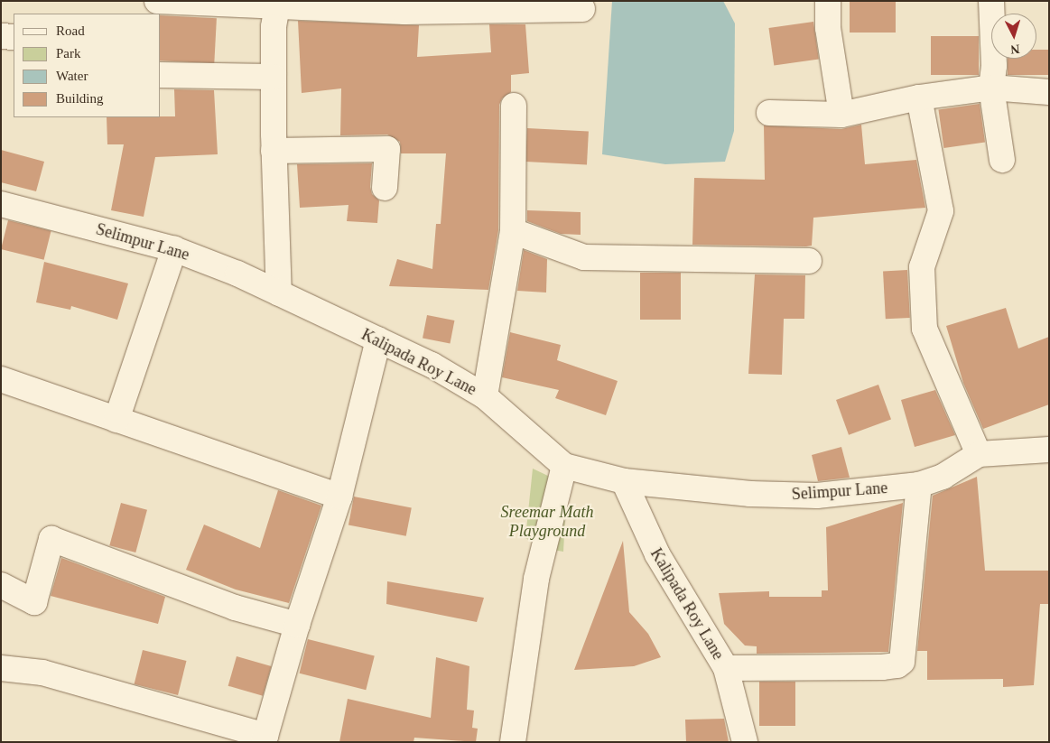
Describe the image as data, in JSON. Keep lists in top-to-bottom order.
{
  "streets": {
    "street": ["Selimpur Lane", "Kalipada Roy Lane"]
  },
  "crossings": [
    ["Selimpur Lane", "Kalipada Roy Lane"]
  ],
  "parks": ["Sreemar Math Playground"],
  "legend": [
    "Road",
    "Park",
    "Water",
    "Building"
  ],
  "north": "bottom"
}
